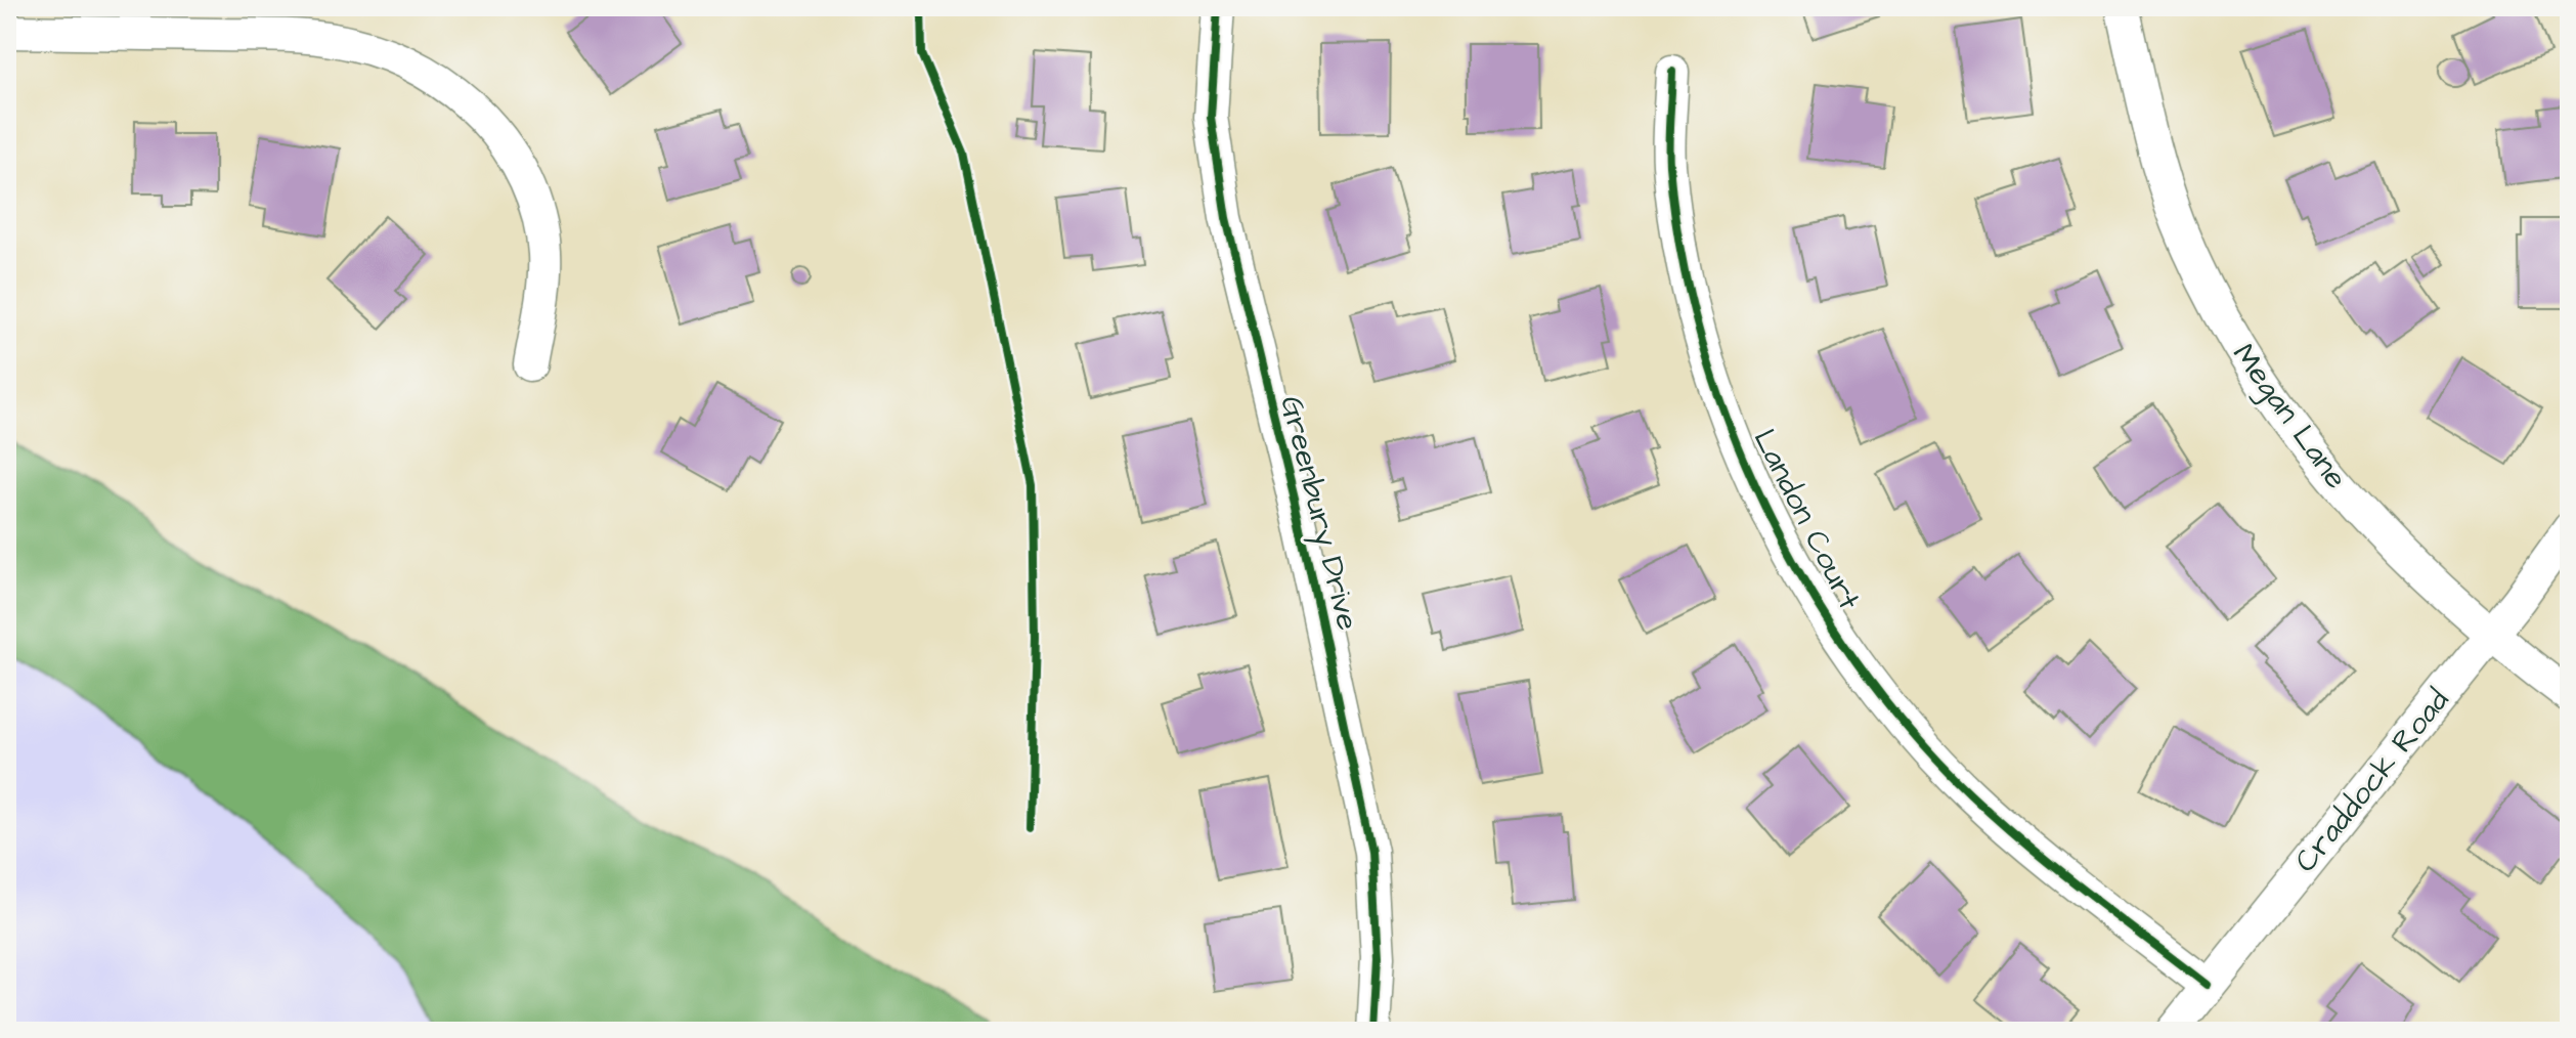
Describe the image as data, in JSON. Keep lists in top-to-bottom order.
{
  "streets": {
    "street": [
      "Megan Lane",
      "Greenbury Drive",
      "Landon Court",
      "Craddock Road"
    ]
  },
  "crossings": [
    ["Megan Lane", "Craddock Road"],
    ["Landon Court", "Craddock Road"]
  ]
}
